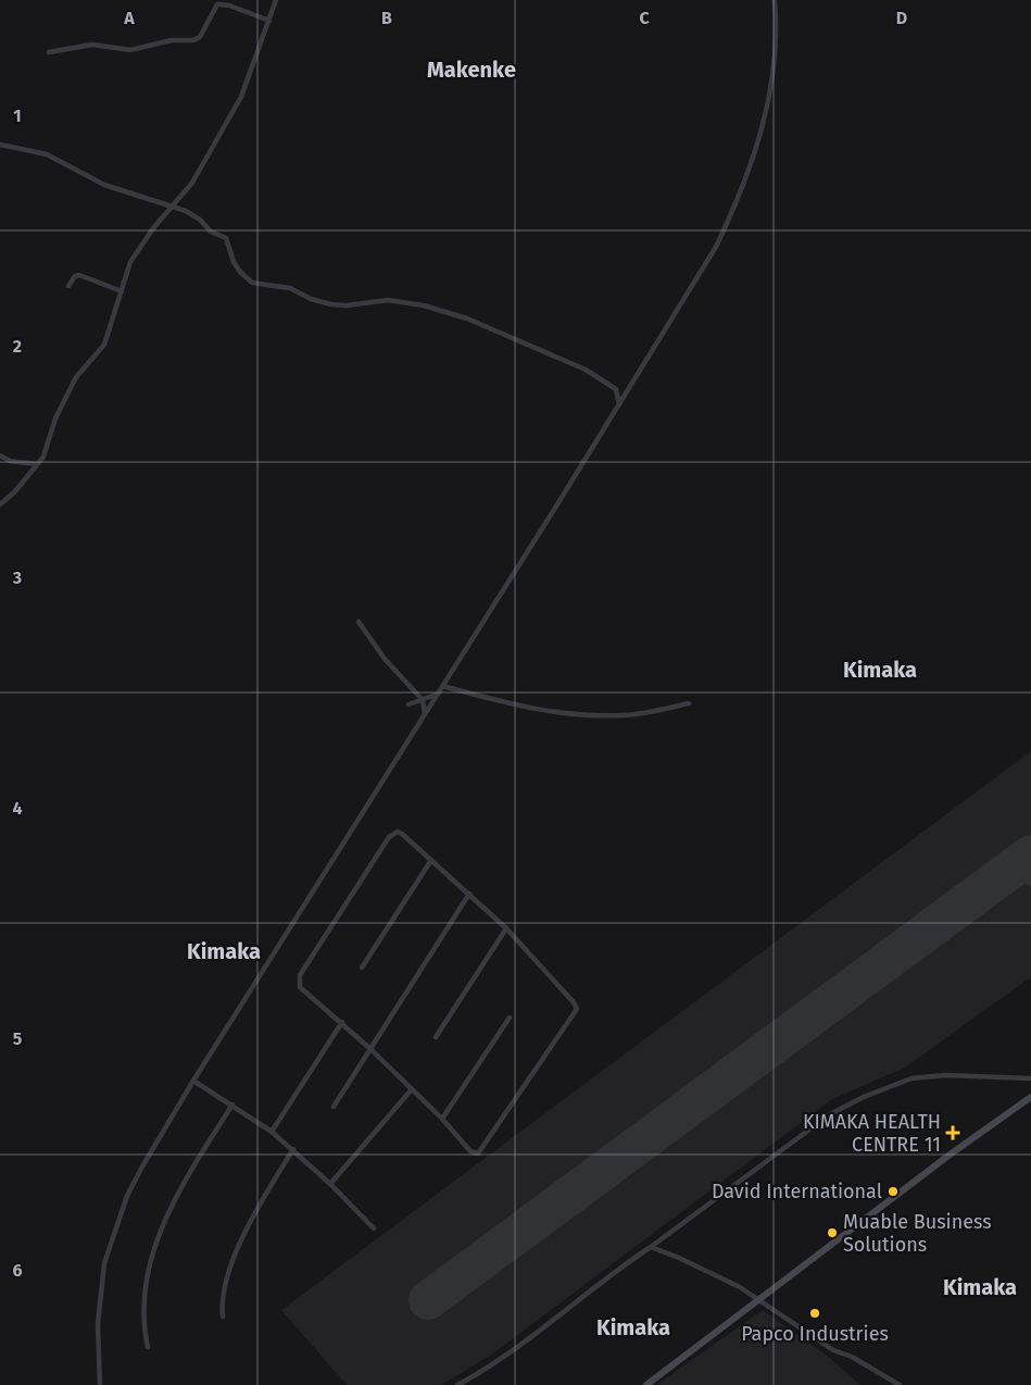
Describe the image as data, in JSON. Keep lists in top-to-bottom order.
{
  "districts": [
    "Makenke",
    "Kimaka",
    "Kimaka",
    "Kimaka",
    "Kimaka"
  ],
  "places": {
    "health": ["KIMAKA HEALTH CENTRE 11"],
    "other": ["David International", "Muable Business Solutions", "Papco Industries"]
  },
  "grid": {
    "columns": [
      "A",
      "B",
      "C",
      "D"
    ],
    "rows": [
      "1",
      "2",
      "3",
      "4",
      "5",
      "6"
    ]
  }
}
